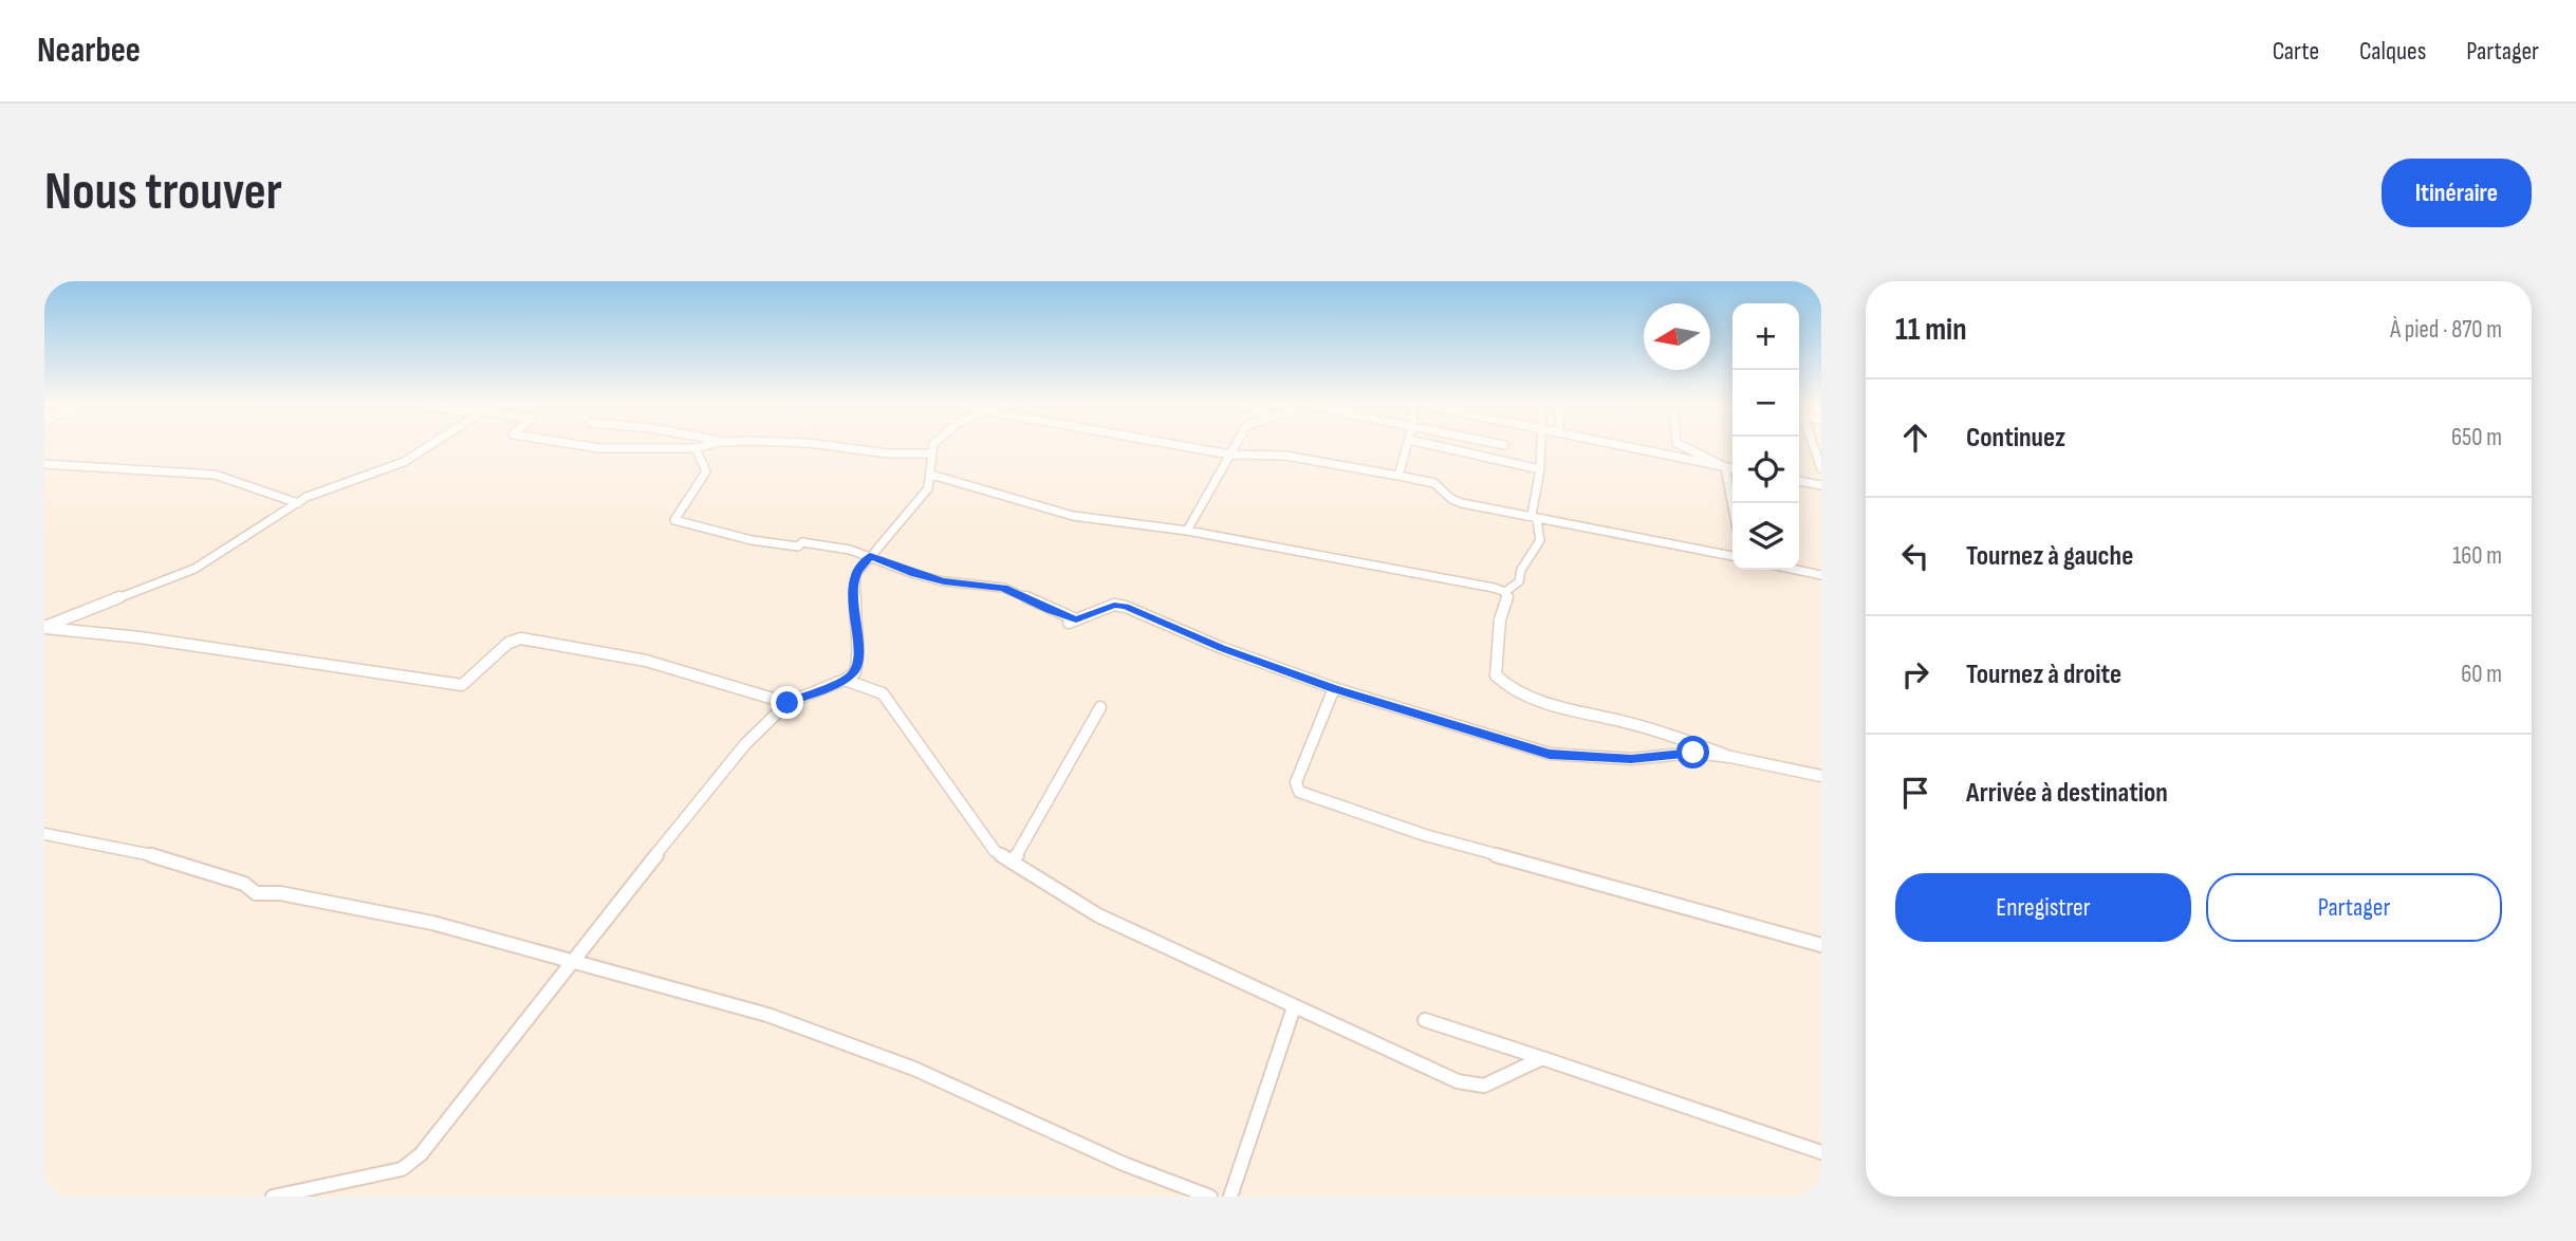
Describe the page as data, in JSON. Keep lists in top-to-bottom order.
{
  "north": "left",
  "page": {
    "header": "Nearbee",
    "nav": ["Carte", "Calques", "Partager"],
    "buttons": [
      "Itinéraire",
      ["Enregistrer", "Partager"]
    ],
    "title": "Nous trouver",
    "heading": ["11 min", "À pied · 870 m"],
    "map_buttons": ["+", "−"],
    "list": [
      ["Continuez", "650 m"],
      ["Tournez à gauche", "160 m"],
      ["Tournez à droite", "60 m"],
      "Arrivée à destination"
    ]
  }
}
